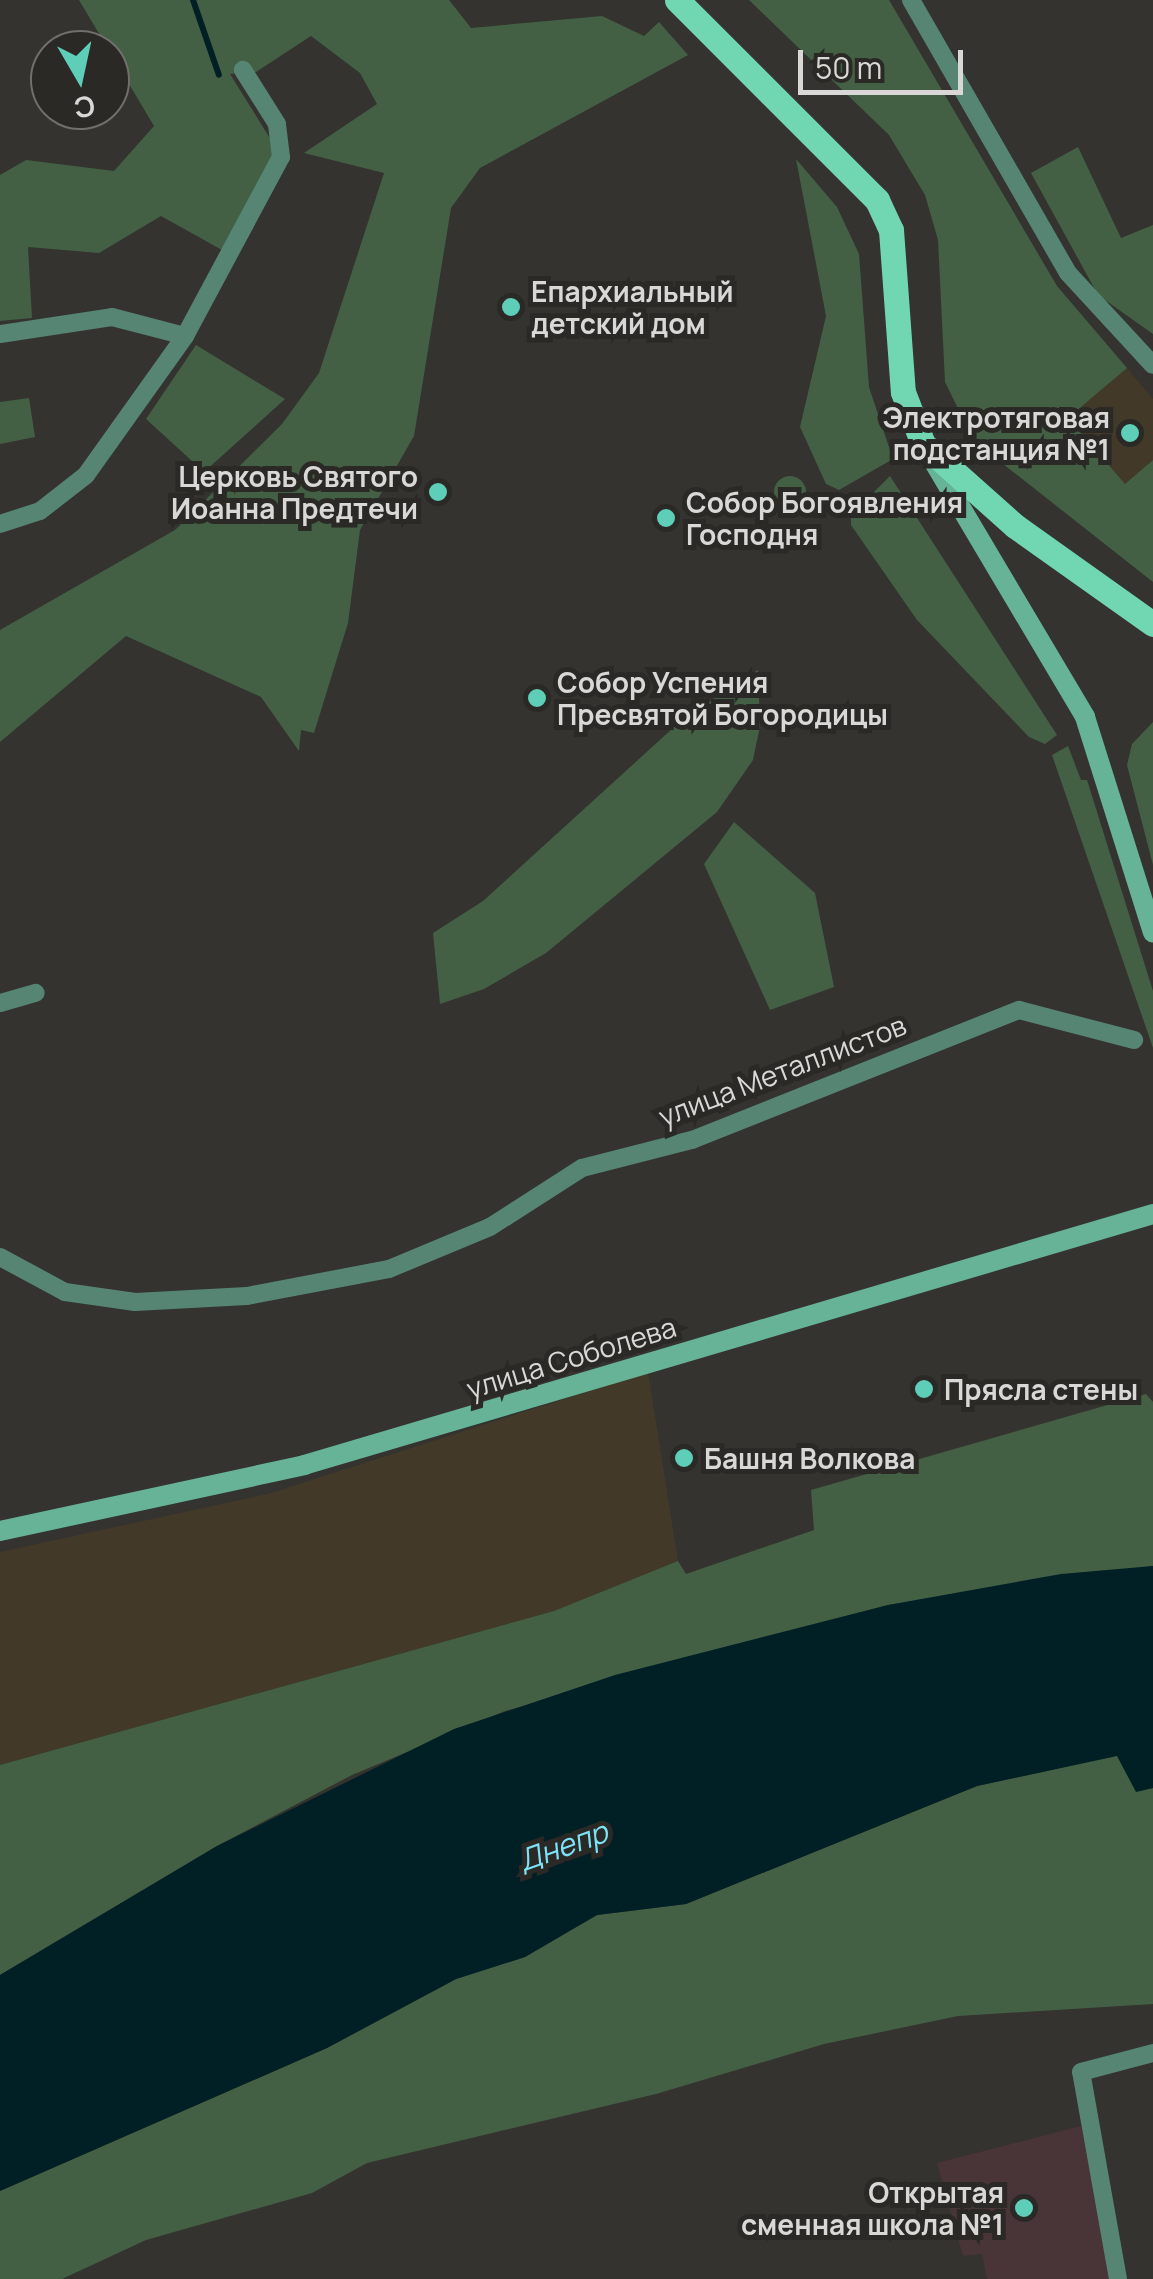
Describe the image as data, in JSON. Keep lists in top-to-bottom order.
{
  "streets": {
    "main road": ["улица Соболева"],
    "street": ["улица Металлистов"]
  },
  "water": ["Днепр"],
  "places": [
    "Епархиальный детский дом",
    "Электротяговая подстанция №1",
    "Церковь Святого Иоанна Предтечи",
    "Собор Богоявления Господня",
    "Собор Успения Пресвятой Богородицы",
    "Прясла стены",
    "Башня Волкова",
    "Открытая сменная школа №1"
  ],
  "scale_bar": "50 m",
  "north": "bottom"
}
